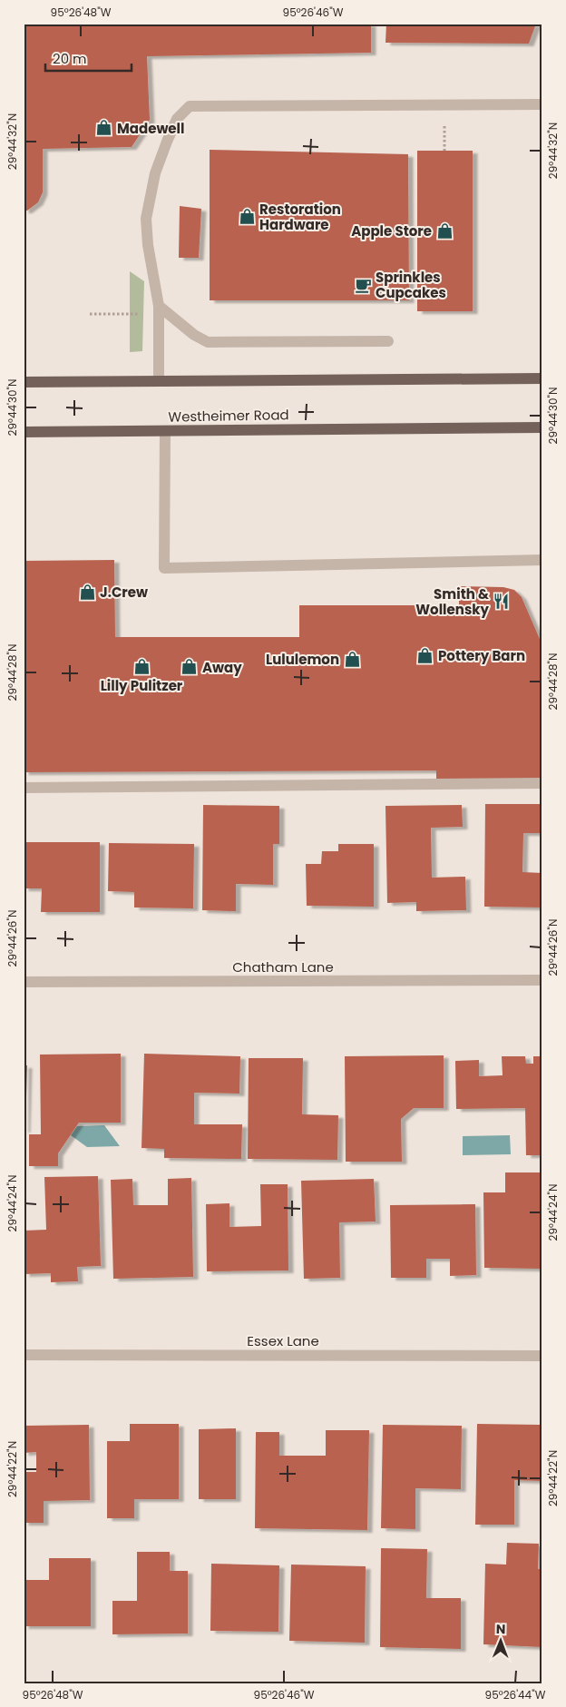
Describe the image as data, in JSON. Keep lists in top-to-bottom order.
{
  "streets": {
    "main road": ["Westheimer Road"],
    "street": ["Chatham Lane", "Essex Lane"]
  },
  "places": {
    "shop": [
      "Madewell",
      "Restoration Hardware",
      "Apple Store",
      "J.Crew",
      "Pottery Barn",
      "Lululemon",
      "Lilly Pulitzer",
      "Away"
    ],
    "cafe": ["Sprinkles Cupcakes"],
    "restaurant": ["Smith & Wollensky"]
  },
  "scale_bar": "20 m",
  "north": "top",
  "coordinates": [
    "95°26'48\"W",
    "95°26'46\"W",
    "29°44'32\"N",
    "29°44'30\"N",
    "29°44'28\"N",
    "29°44'26\"N",
    "29°44'24\"N",
    "29°44'22\"N",
    "95°26'44\"W"
  ]
}
